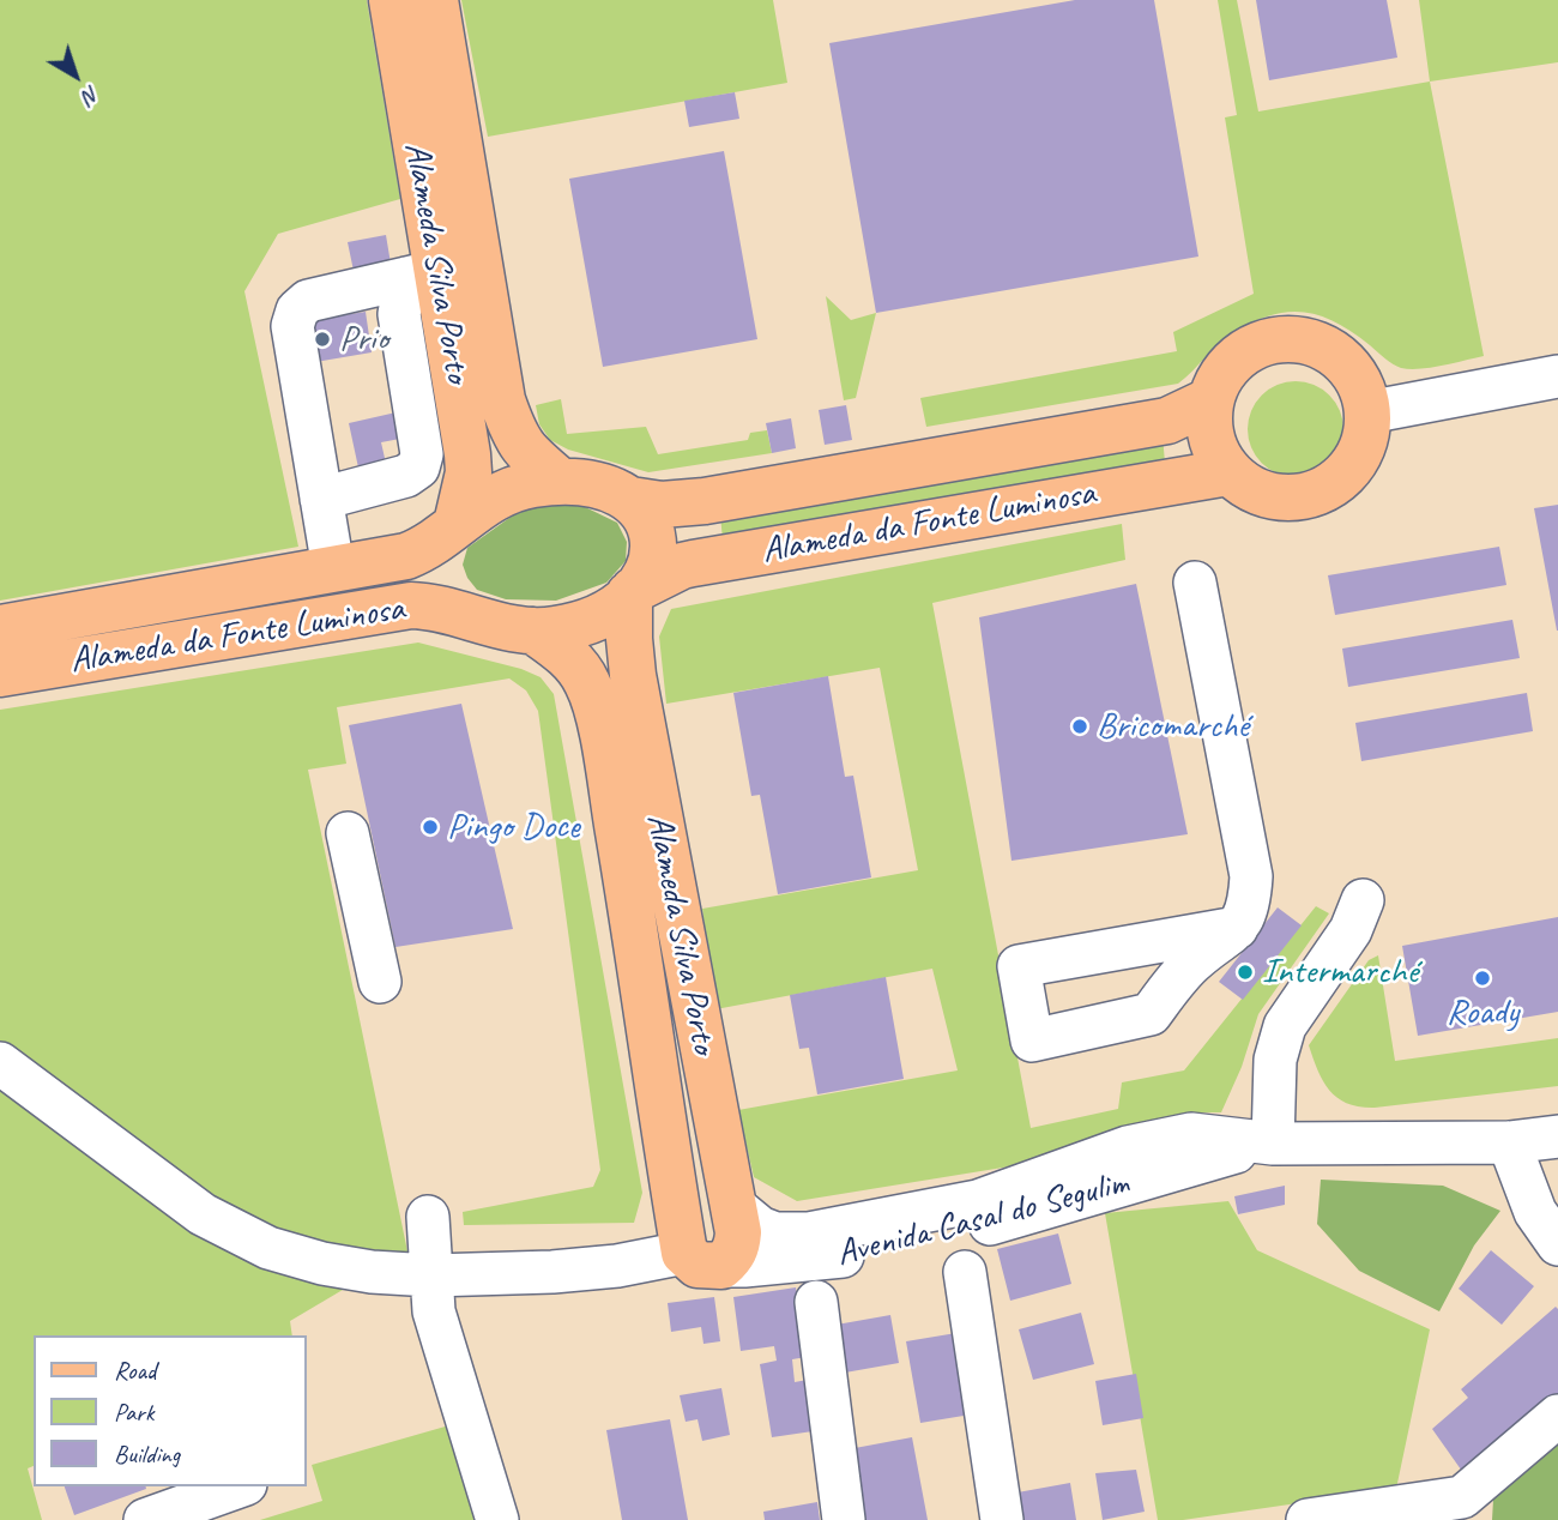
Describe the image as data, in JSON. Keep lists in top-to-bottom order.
{
  "streets": {
    "main road": ["Alameda Silva Porto", "Alameda da Fonte Luminosa"],
    "street": ["Avenida Casal do Segulim"]
  },
  "crossings": [
    ["Alameda Silva Porto", "Alameda da Fonte Luminosa"],
    ["Alameda Silva Porto", "Avenida Casal do Segulim"]
  ],
  "places": [
    "Prio",
    "Bricomarché",
    "Pingo Doce",
    "Intermarché",
    "Roady"
  ],
  "legend": ["Road", "Park", "Building"],
  "north": "bottom right"
}
